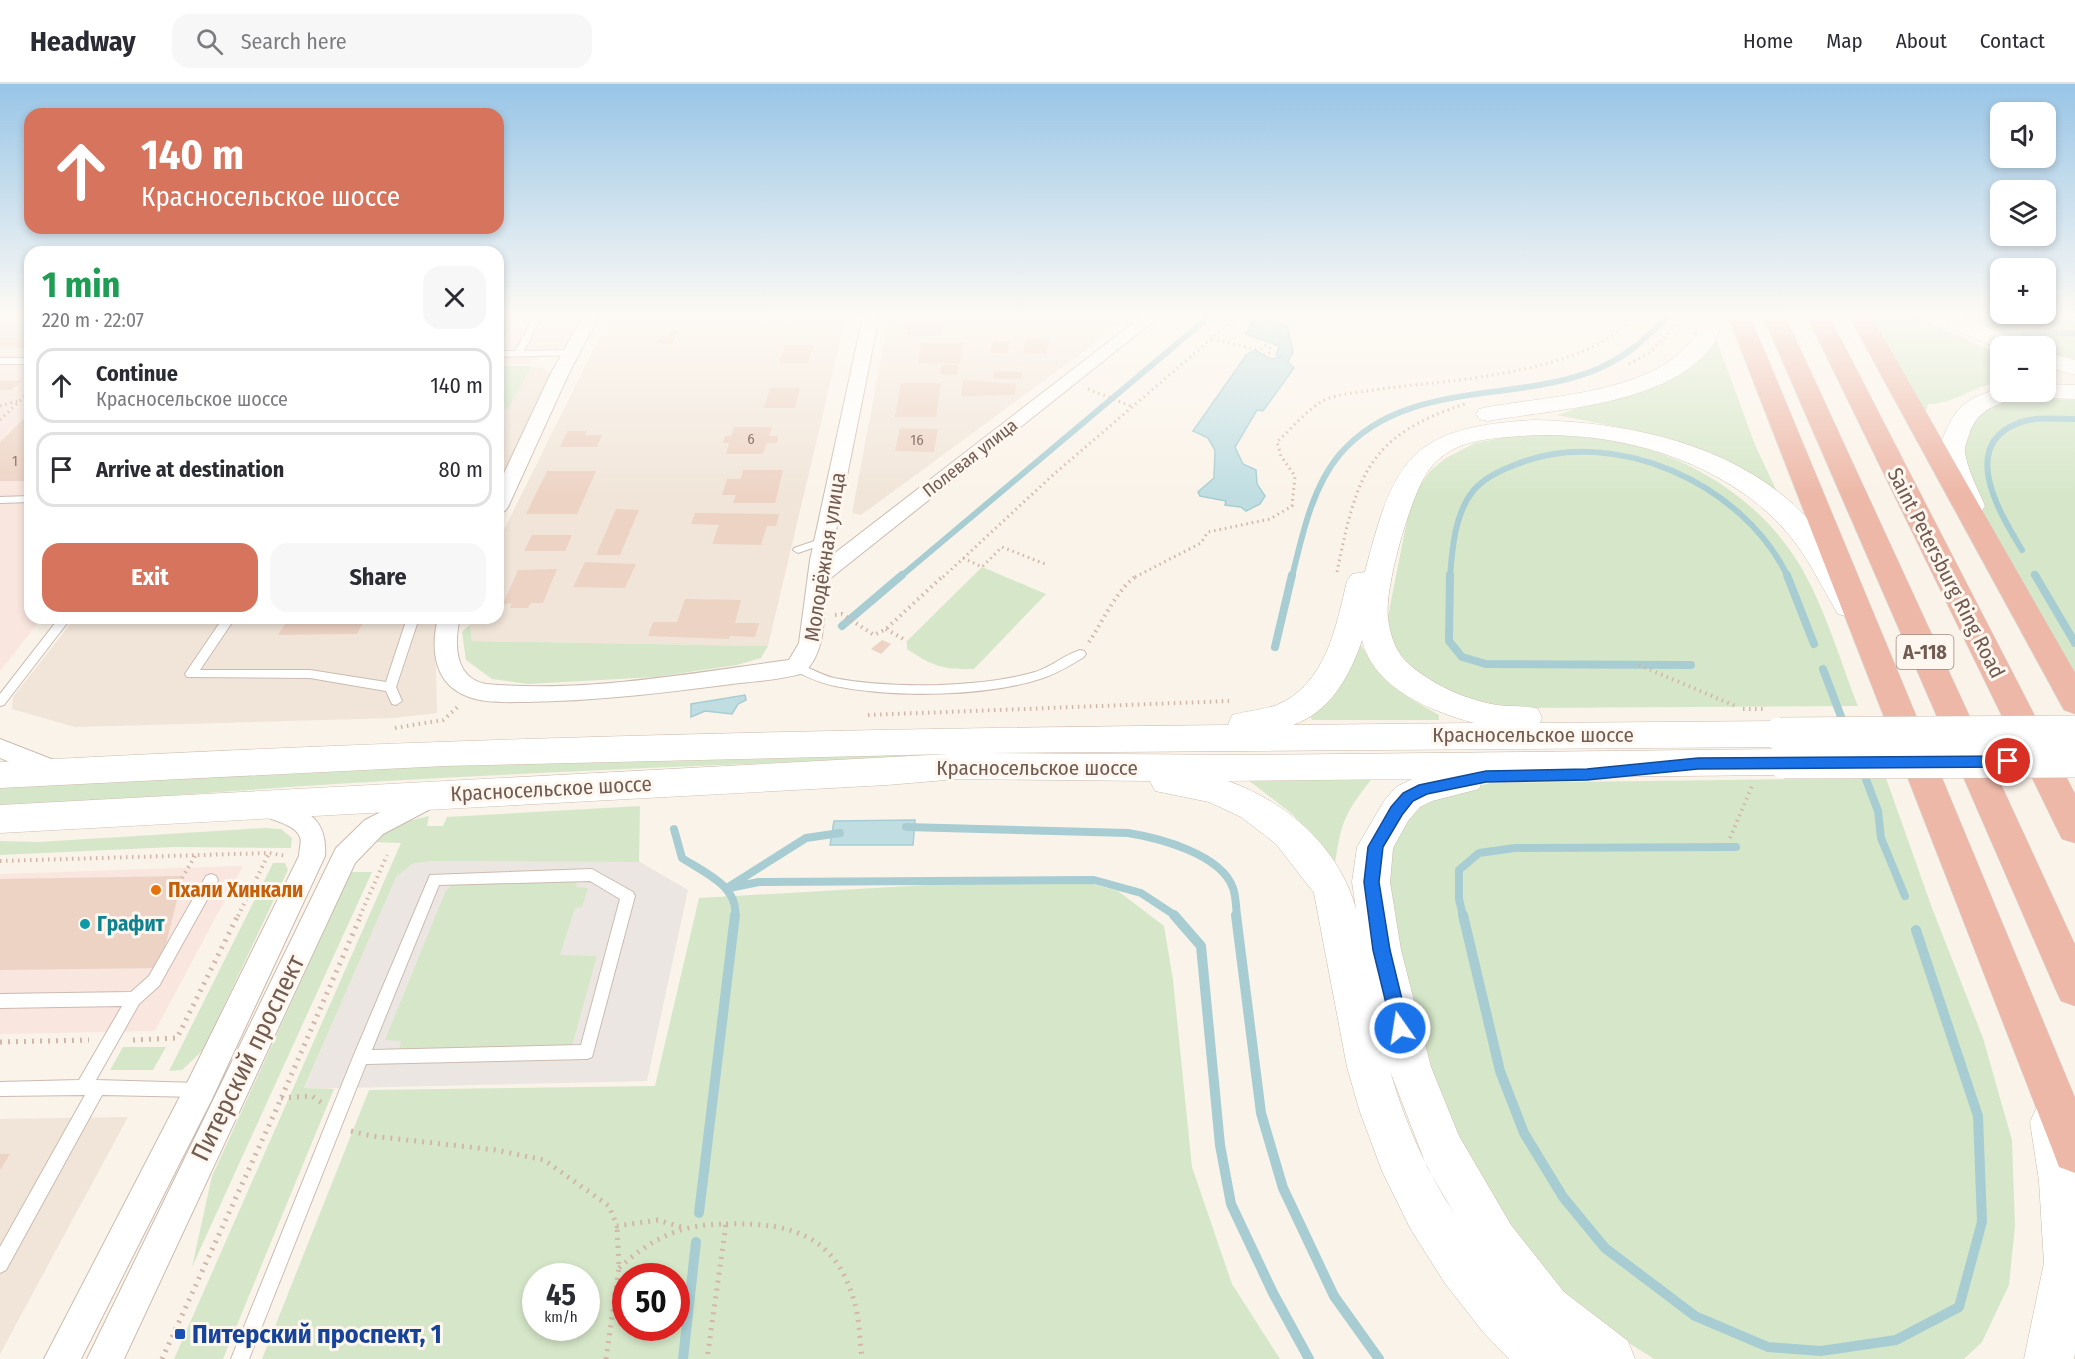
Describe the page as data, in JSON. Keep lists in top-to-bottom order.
{
  "streets": {
    "highway": ["Saint Petersburg Ring Road", "А-118"],
    "main road": ["Красносельское шоссе"],
    "street": ["Полевая улица", "Молодёжная улица", "Питерский проспект"]
  },
  "crossings": [
    ["Полевая улица", "Молодёжная улица"],
    ["Красносельское шоссе", "Питерский проспект"]
  ],
  "places": {
    "other": ["Пхали Хинкали", "Графит"],
    "transit": ["Питерский проспект, 1"]
  },
  "house_numbers": ["6", "16", "1"],
  "page": {
    "header": "Headway",
    "search": "Search here",
    "nav": [
      "Home",
      "Map",
      "About",
      "Contact"
    ],
    "map_buttons": ["+", "−"],
    "turn": ["140 m", "Красносельское шоссе"],
    "heading": ["1 min", "220 m · 22:07"],
    "list": [
      {
        "name": "Continue",
        "note": "Красносельское шоссе",
        "value": "140 m"
      },
      {
        "name": "Arrive at destination",
        "value": "80 m"
      }
    ],
    "buttons": ["Exit", "Share"],
    "speed": "45 km/h",
    "limit": "50"
  }
}
